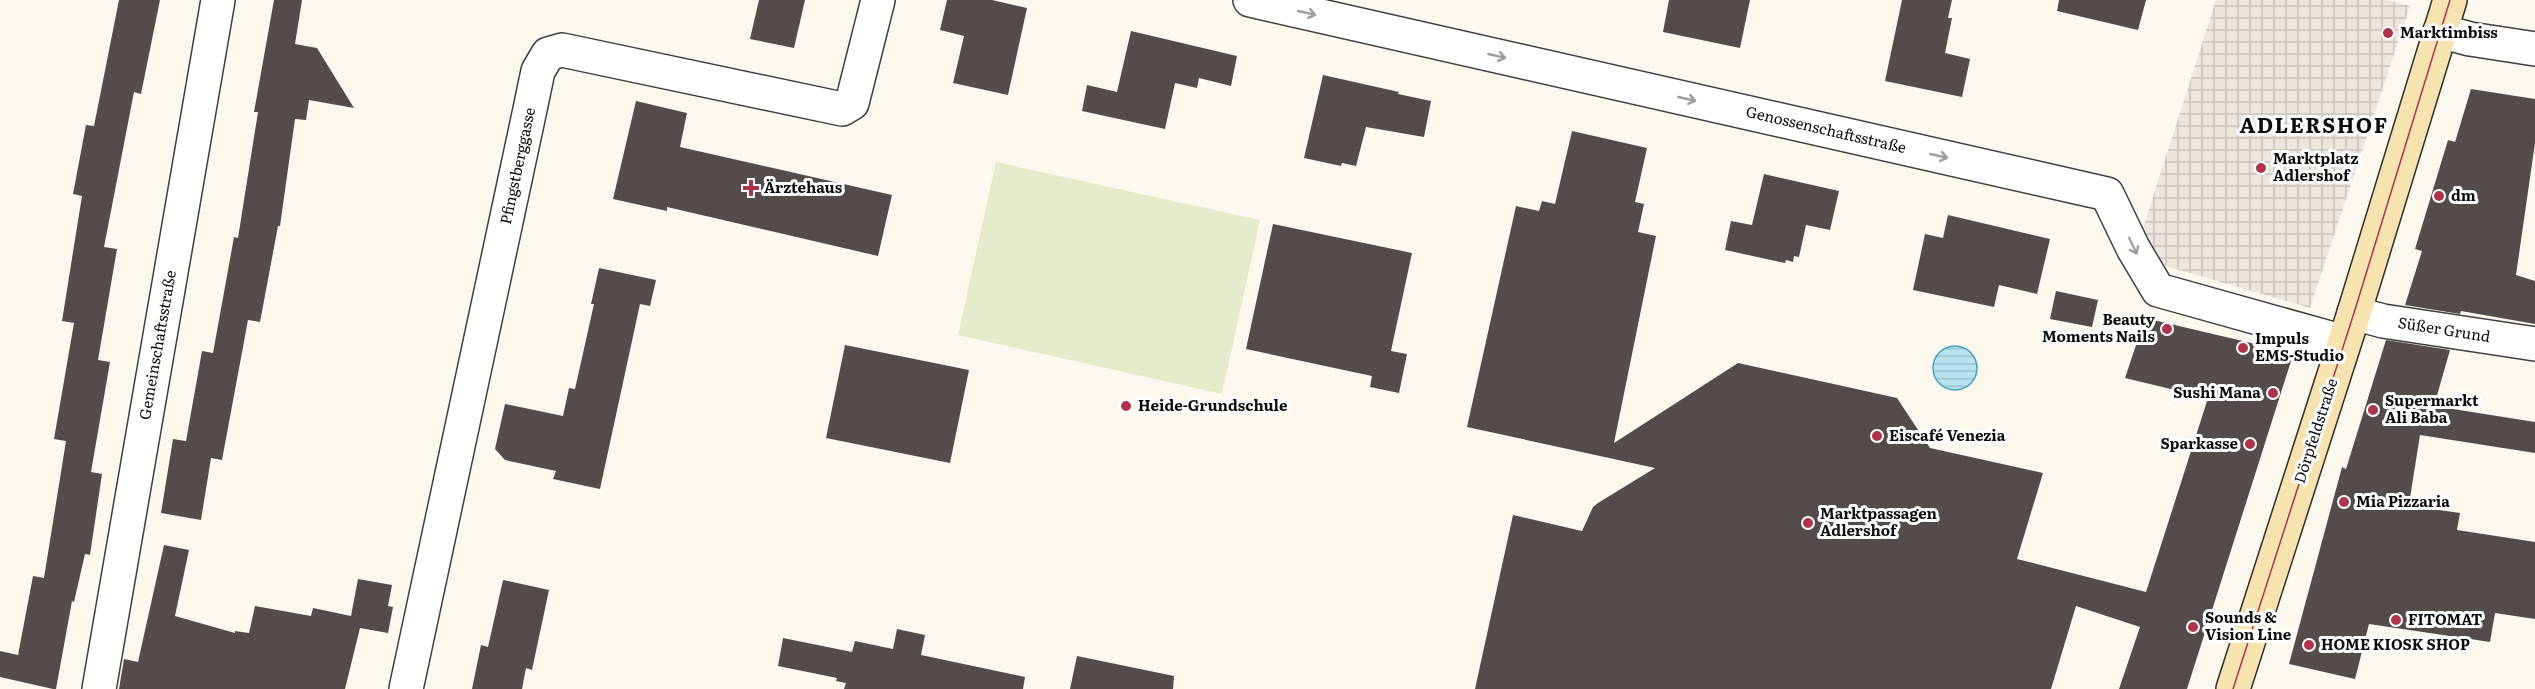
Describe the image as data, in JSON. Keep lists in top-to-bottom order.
{
  "streets": {
    "street": [
      "Genossenschaftsstraße",
      "Pfingstberggasse",
      "Süßer Grund",
      "Gemeinschaftsstraße",
      "Dörpfeldstraße"
    ]
  },
  "crossings": [
    ["Genossenschaftsstraße", "Süßer Grund"],
    ["Genossenschaftsstraße", "Dörpfeldstraße"],
    ["Süßer Grund", "Dörpfeldstraße"]
  ],
  "one_way": ["Genossenschaftsstraße"],
  "districts": ["ADLERSHOF"],
  "places": {
    "other": [
      "Marktimbiss",
      "Marktplatz Adlershof",
      "dm",
      "Beauty Moments Nails",
      "Impuls EMS-Studio",
      "Sushi Mana",
      "Heide-Grundschule",
      "Supermarkt Ali Baba",
      "Eiscafé Venezia",
      "Sparkasse",
      "Mia Pizzaria",
      "Marktpassagen Adlershof",
      "FITOMAT",
      "Sounds & Vision Line",
      "HOME KIOSK SHOP"
    ],
    "health": ["Ärztehaus"]
  }
}
